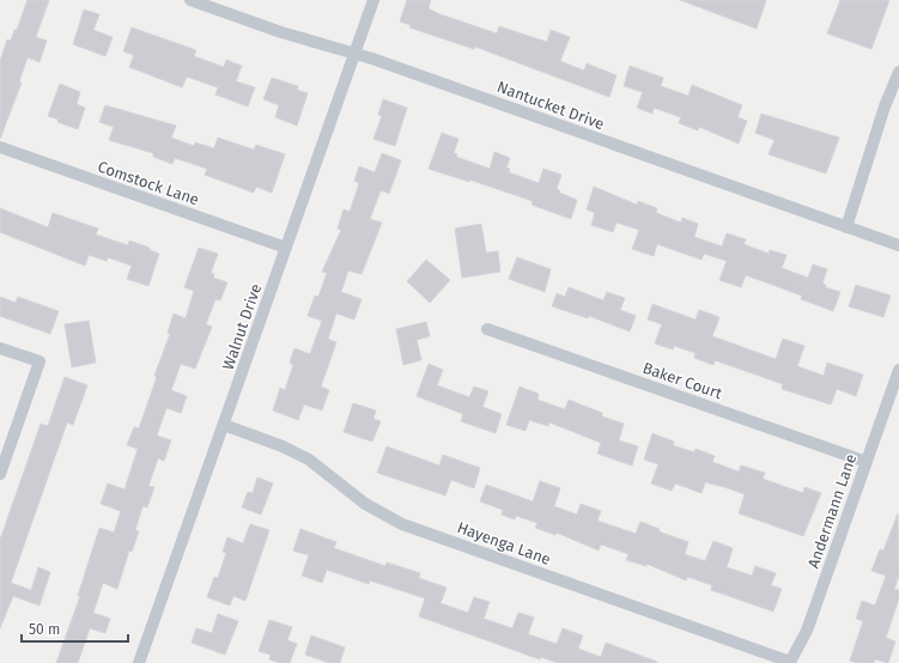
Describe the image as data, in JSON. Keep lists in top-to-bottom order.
{
  "streets": {
    "street": [
      "Nantucket Drive",
      "Comstock Lane",
      "Walnut Drive",
      "Baker Court",
      "Andermann Lane",
      "Hayenga Lane"
    ]
  },
  "crossings": [
    ["Nantucket Drive", "Walnut Drive"],
    ["Comstock Lane", "Walnut Drive"],
    ["Walnut Drive", "Hayenga Lane"],
    ["Baker Court", "Andermann Lane"],
    ["Andermann Lane", "Hayenga Lane"]
  ],
  "scale_bar": "50 m"
}
